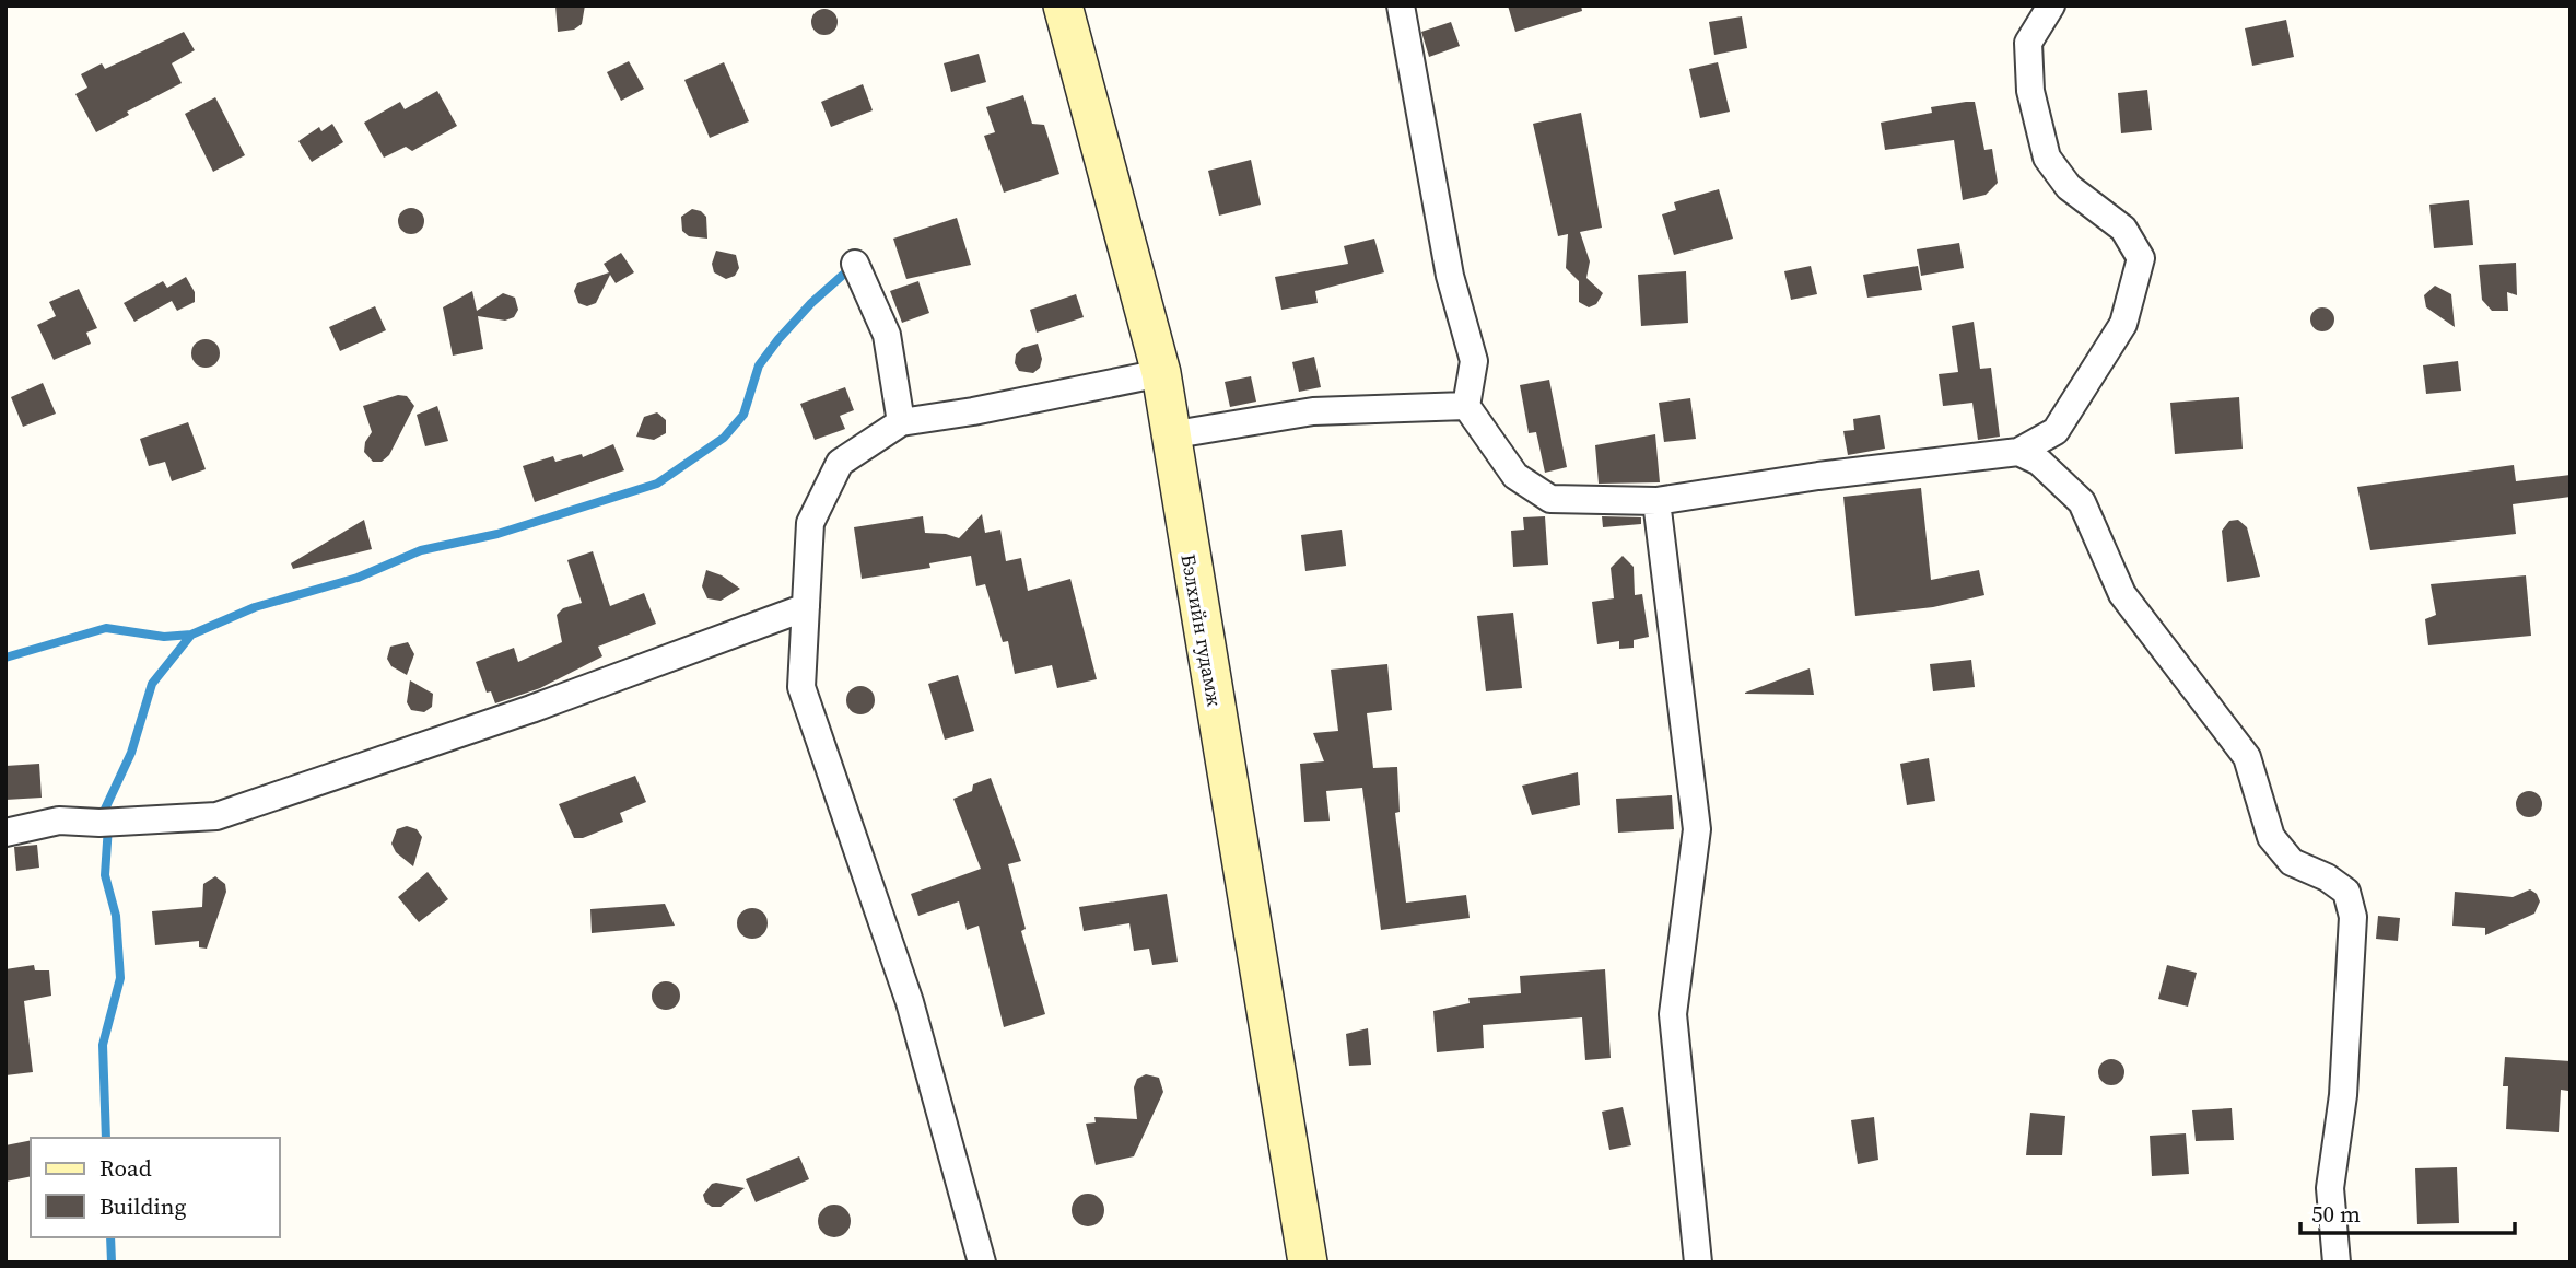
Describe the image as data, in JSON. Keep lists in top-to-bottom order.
{
  "streets": {
    "main road": ["Бэлхийн гудамж"]
  },
  "legend": ["Road", "Building"],
  "scale_bar": "50 m"
}
